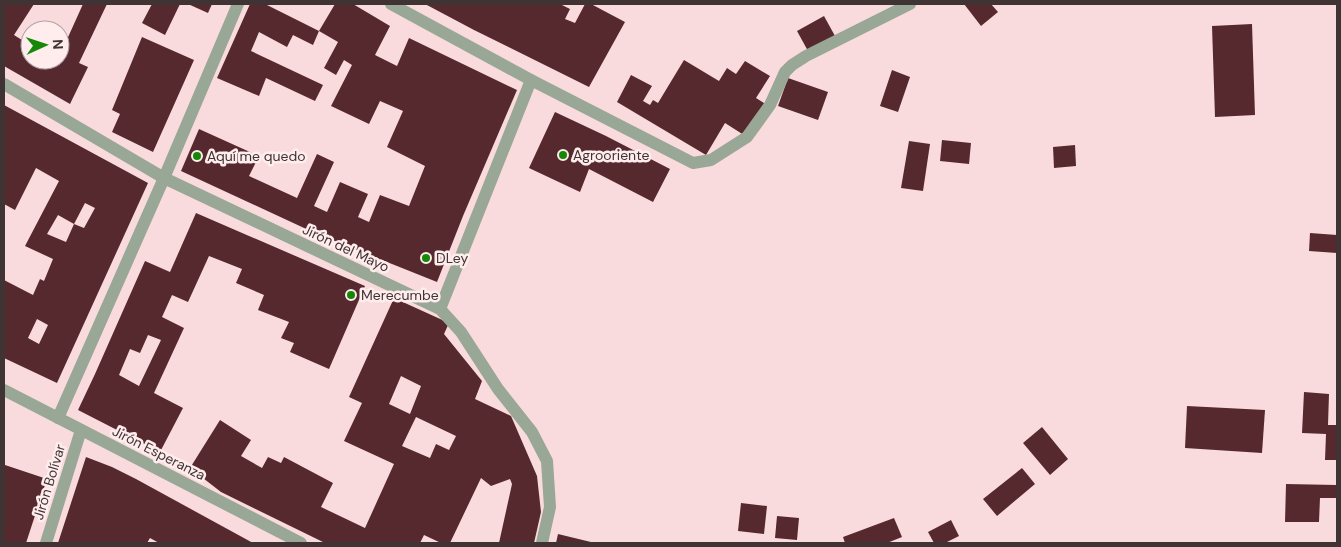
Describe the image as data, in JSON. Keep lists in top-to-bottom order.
{
  "streets": {
    "street": ["Jirón del Mayo", "Jirón Esperanza", "Jirón Bolívar"]
  },
  "crossings": [
    ["Jirón Esperanza", "Jirón Bolívar"]
  ],
  "places": [
    "Agrooriente",
    "Aquí me quedo",
    "DLey",
    "Merecumbe"
  ],
  "north": "right"
}
